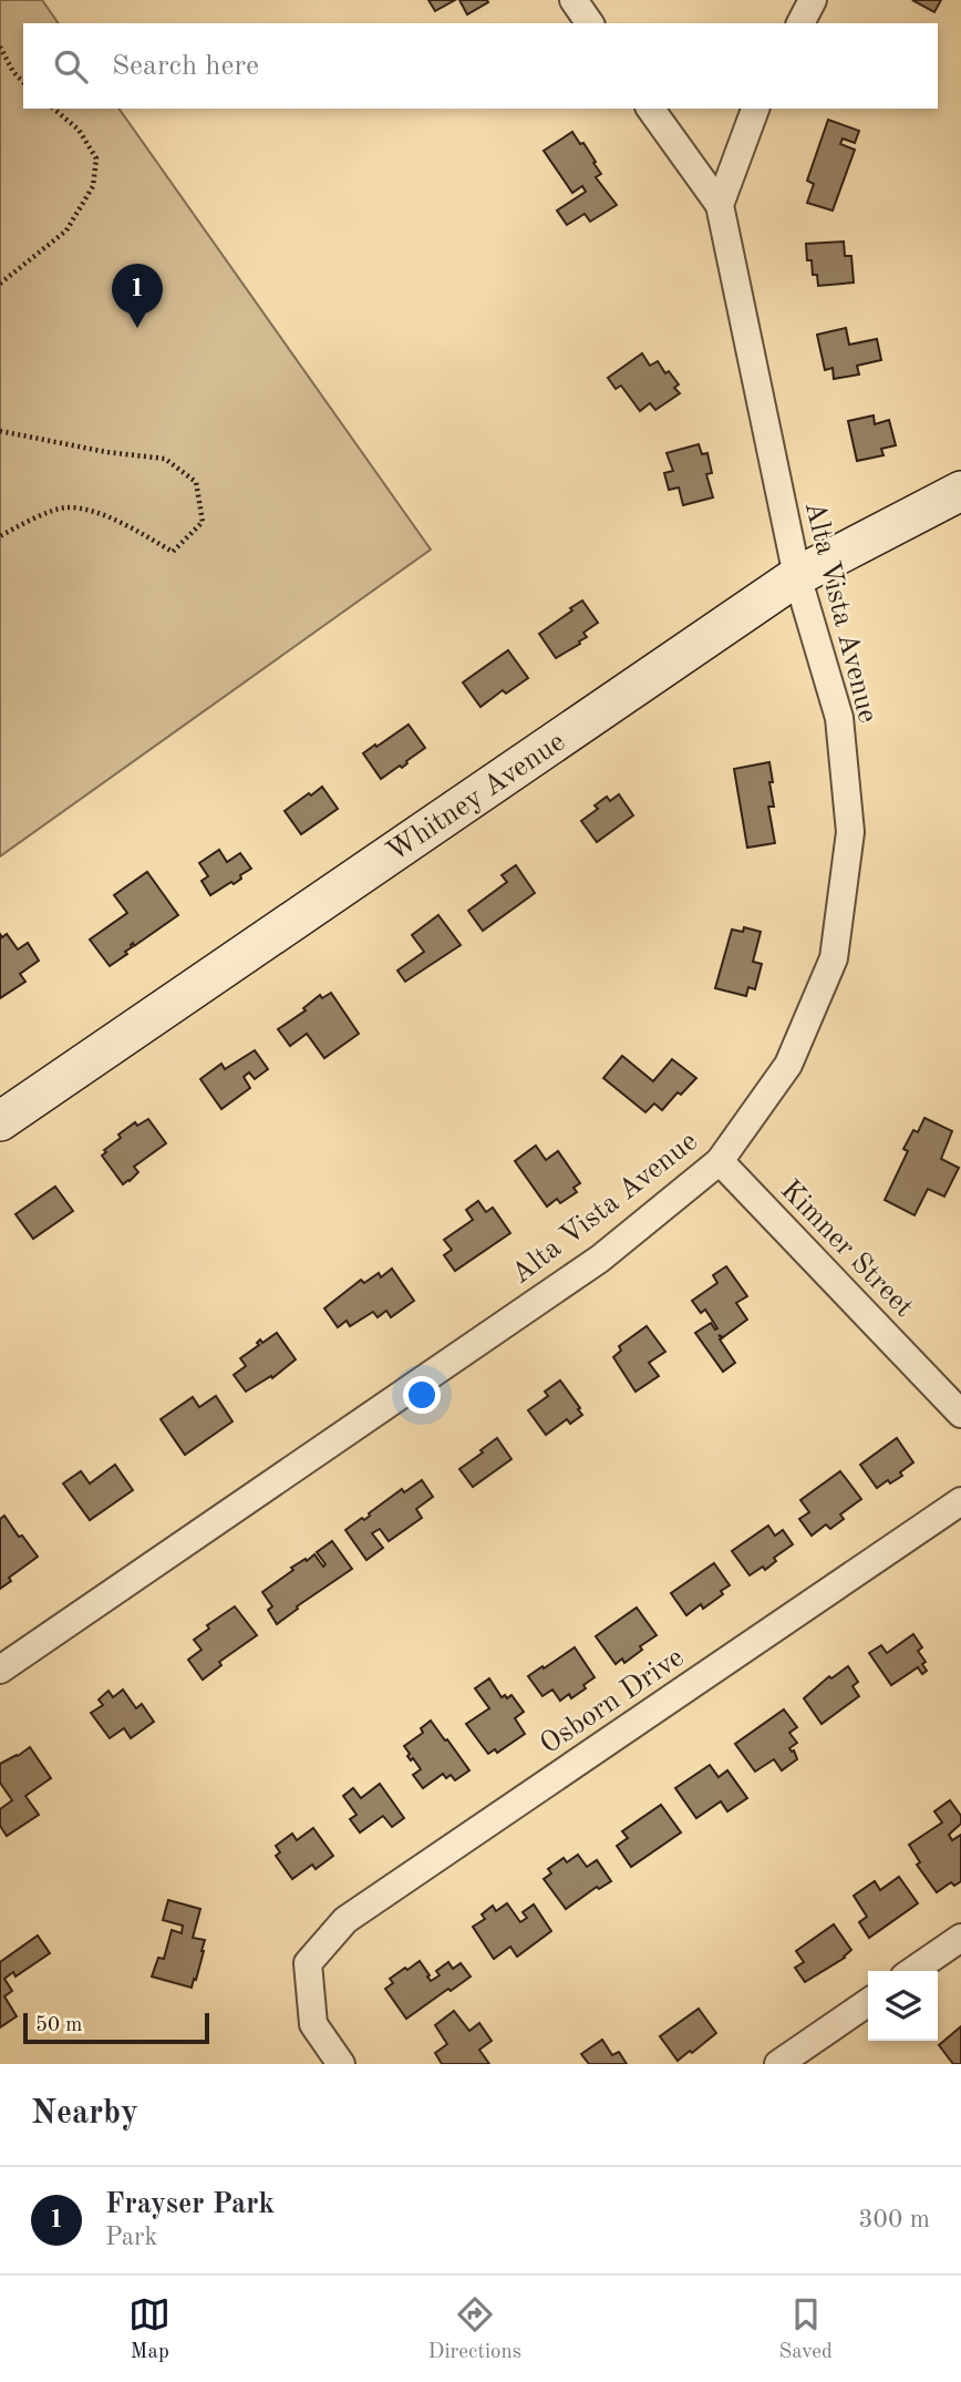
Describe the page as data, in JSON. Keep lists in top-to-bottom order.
{
  "streets": {
    "main road": ["Whitney Avenue"],
    "street": ["Alta Vista Avenue", "Kimner Street", "Osborn Drive"]
  },
  "crossings": [
    ["Alta Vista Avenue", "Whitney Avenue"],
    ["Alta Vista Avenue", "Kimner Street"]
  ],
  "scale_bar": "50 m",
  "page": {
    "search": "Search here",
    "pins": "1",
    "scale": "50 m",
    "heading": "Nearby",
    "list": [
      {
        "mark": "1",
        "name": "Frayser Park",
        "note": "Park",
        "value": "300 m"
      }
    ],
    "nav": ["Map", "Directions", "Saved"]
  }
}
